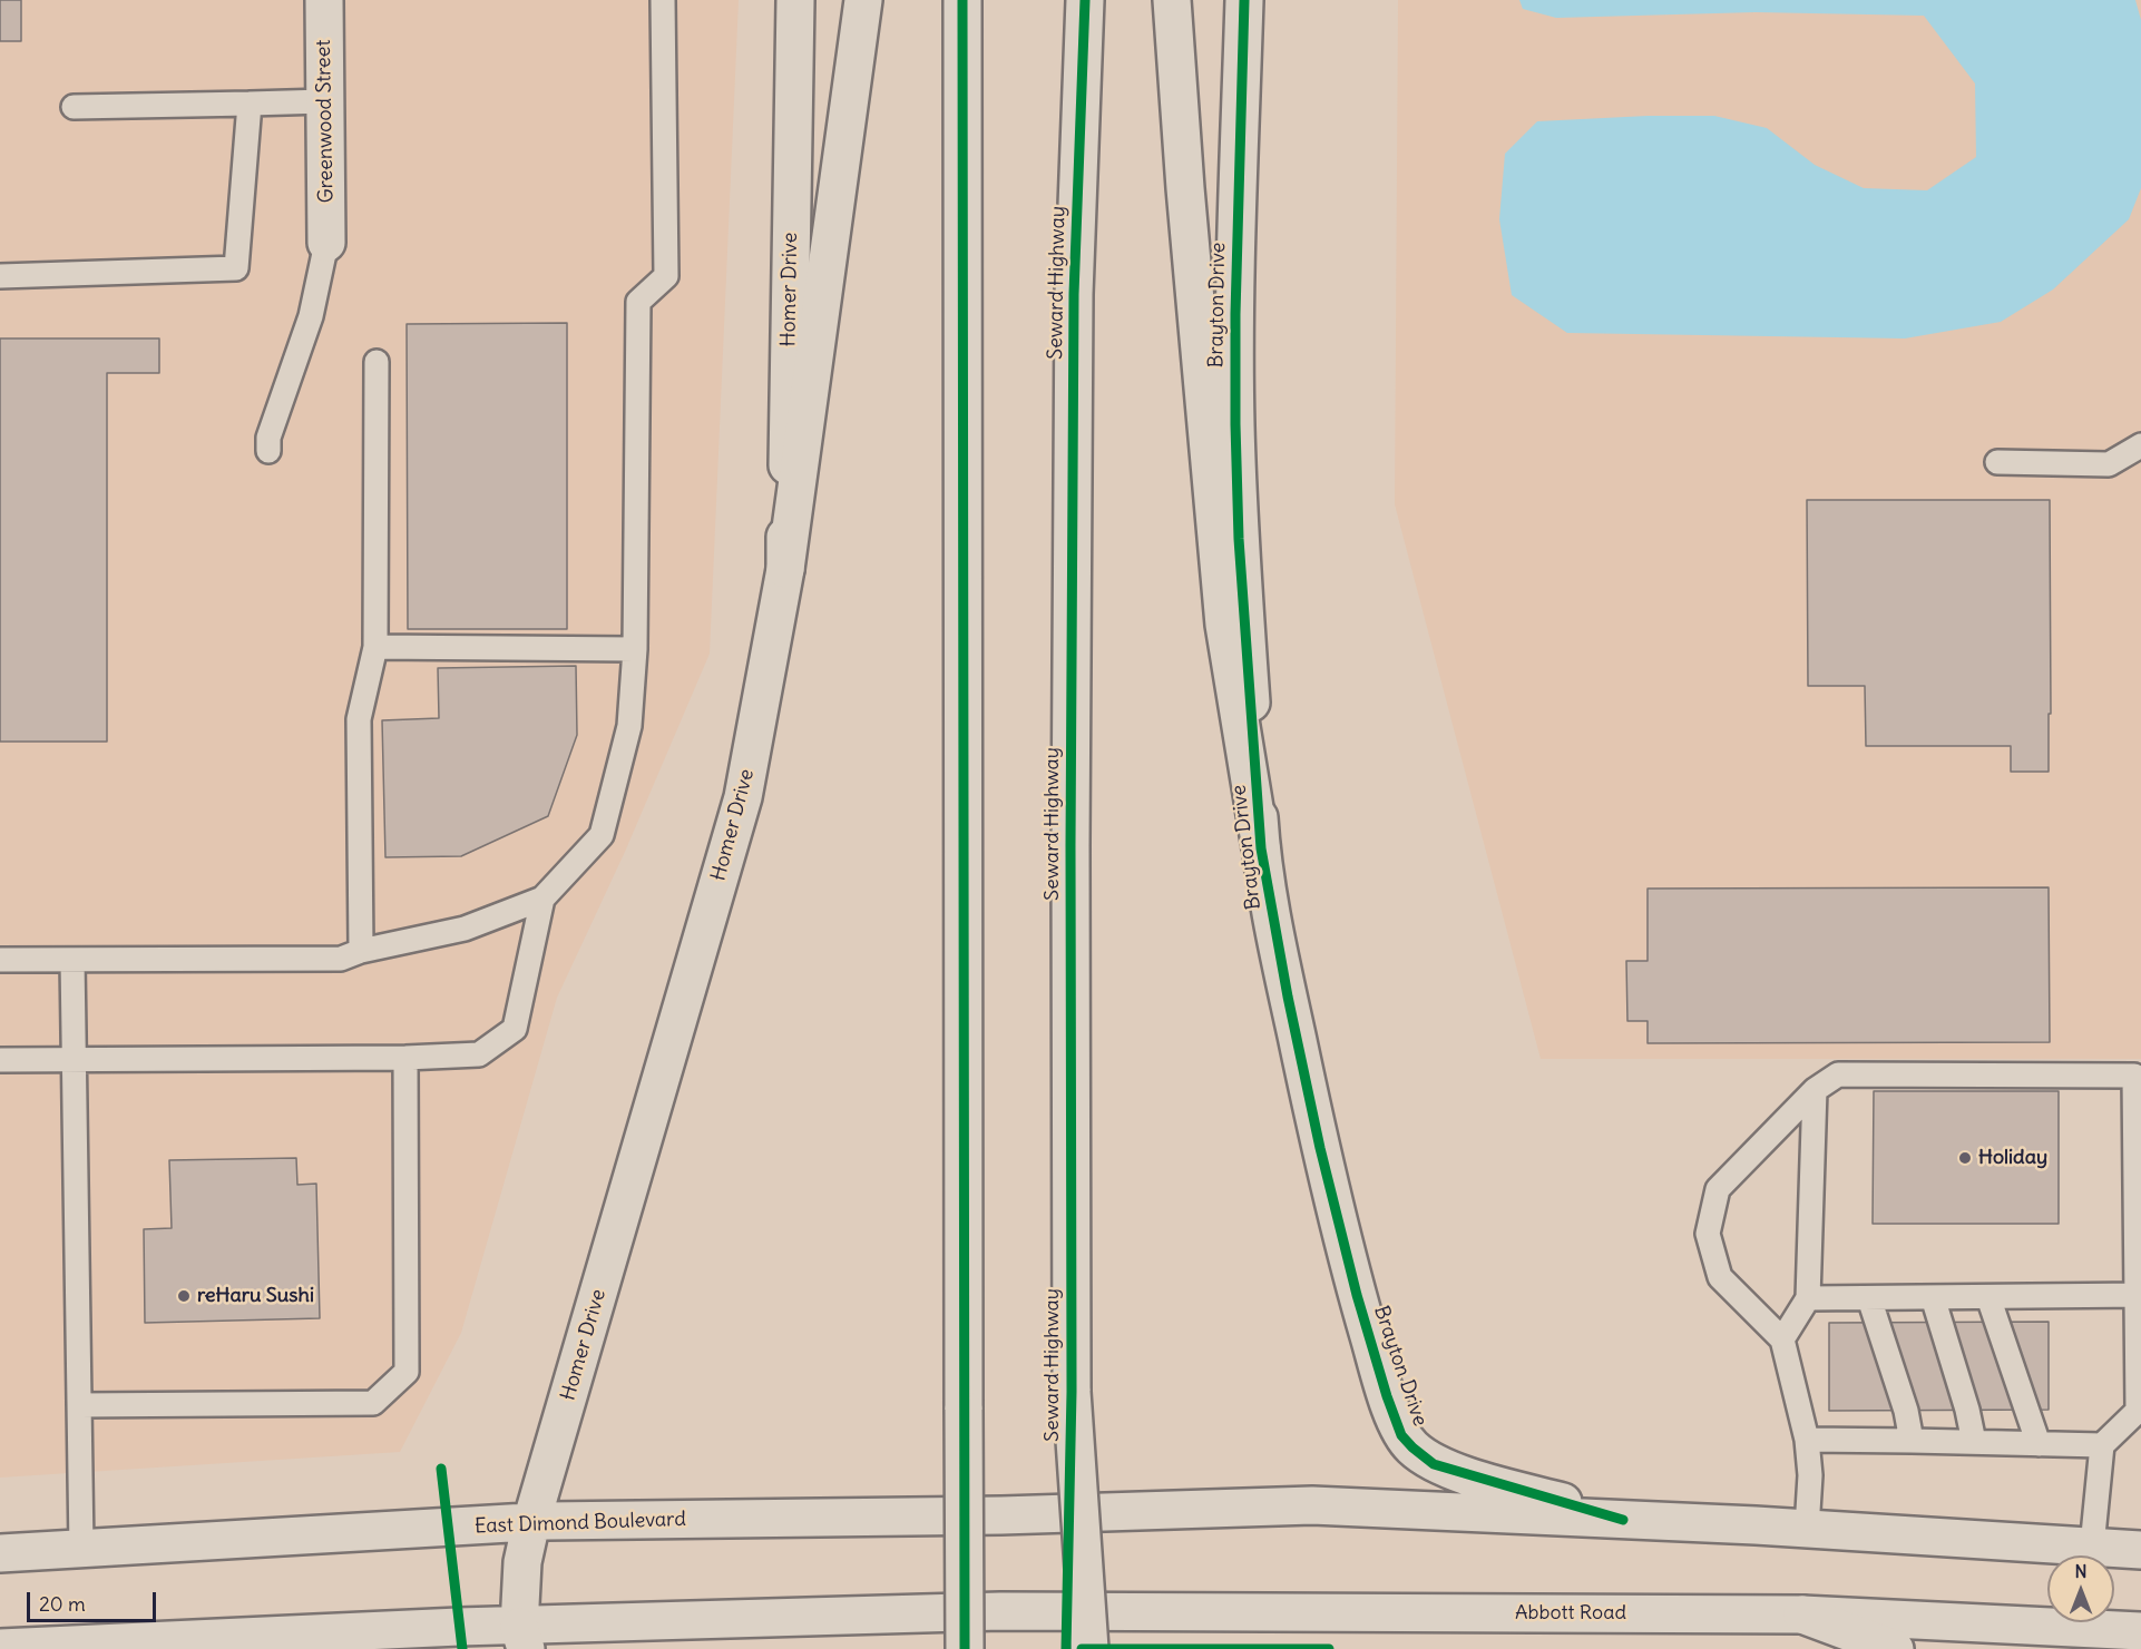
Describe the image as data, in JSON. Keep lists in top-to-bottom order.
{
  "streets": {
    "main road": [
      "Greenwood Street",
      "Seward Highway",
      "Homer Drive",
      "Brayton Drive",
      "East Dimond Boulevard",
      "Abbott Road"
    ]
  },
  "crossings": [
    ["Homer Drive", "East Dimond Boulevard"],
    ["Homer Drive", "Abbott Road"],
    ["Brayton Drive", "East Dimond Boulevard"]
  ],
  "places": ["Holiday", "reHaru Sushi"],
  "scale_bar": "20 m",
  "north": "top"
}
